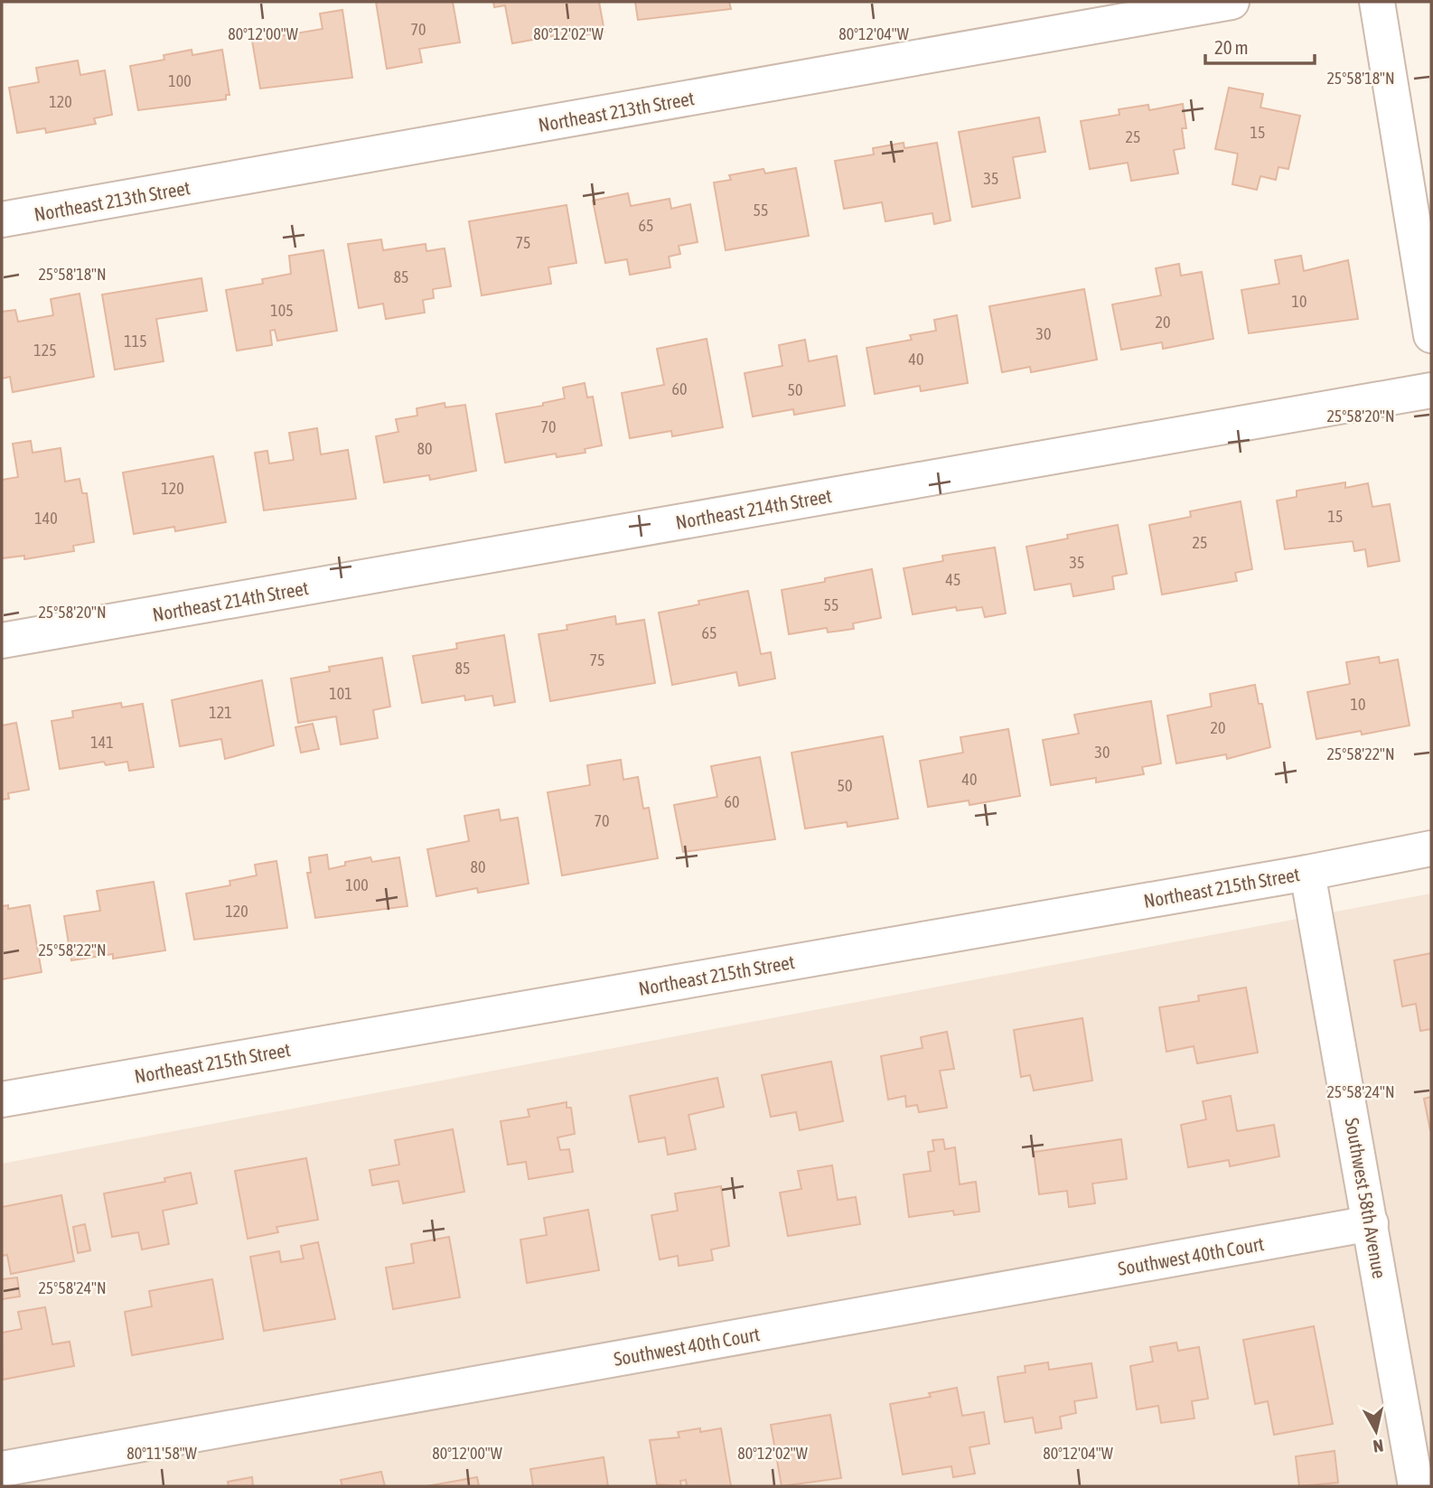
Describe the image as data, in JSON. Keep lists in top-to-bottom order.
{
  "streets": {
    "street": [
      "Northeast 213th Street",
      "Northeast 214th Street",
      "Northeast 215th Street",
      "Southwest 58th Avenue",
      "Southwest 40th Court"
    ]
  },
  "crossings": [
    ["Northeast 215th Street", "Southwest 58th Avenue"],
    ["Southwest 58th Avenue", "Southwest 40th Court"]
  ],
  "house_numbers": [
    "70",
    "100",
    "120",
    "15",
    "25",
    "35",
    "55",
    "65",
    "75",
    "85",
    "10",
    "105",
    "20",
    "30",
    "115",
    "125",
    "40",
    "60",
    "50",
    "70",
    "80",
    "120",
    "15",
    "140",
    "25",
    "35",
    "45",
    "55",
    "65",
    "75",
    "85",
    "101",
    "10",
    "121",
    "20",
    "141",
    "30",
    "40",
    "50",
    "60",
    "70",
    "80",
    "100",
    "120"
  ],
  "scale_bar": "20 m",
  "north": "bottom",
  "coordinates": [
    "80°12'00\"W",
    "80°12'02\"W",
    "80°12'04\"W",
    "25°58'18\"N",
    "25°58'20\"N",
    "25°58'22\"N",
    "25°58'24\"N",
    "80°11'58\"W"
  ]
}
